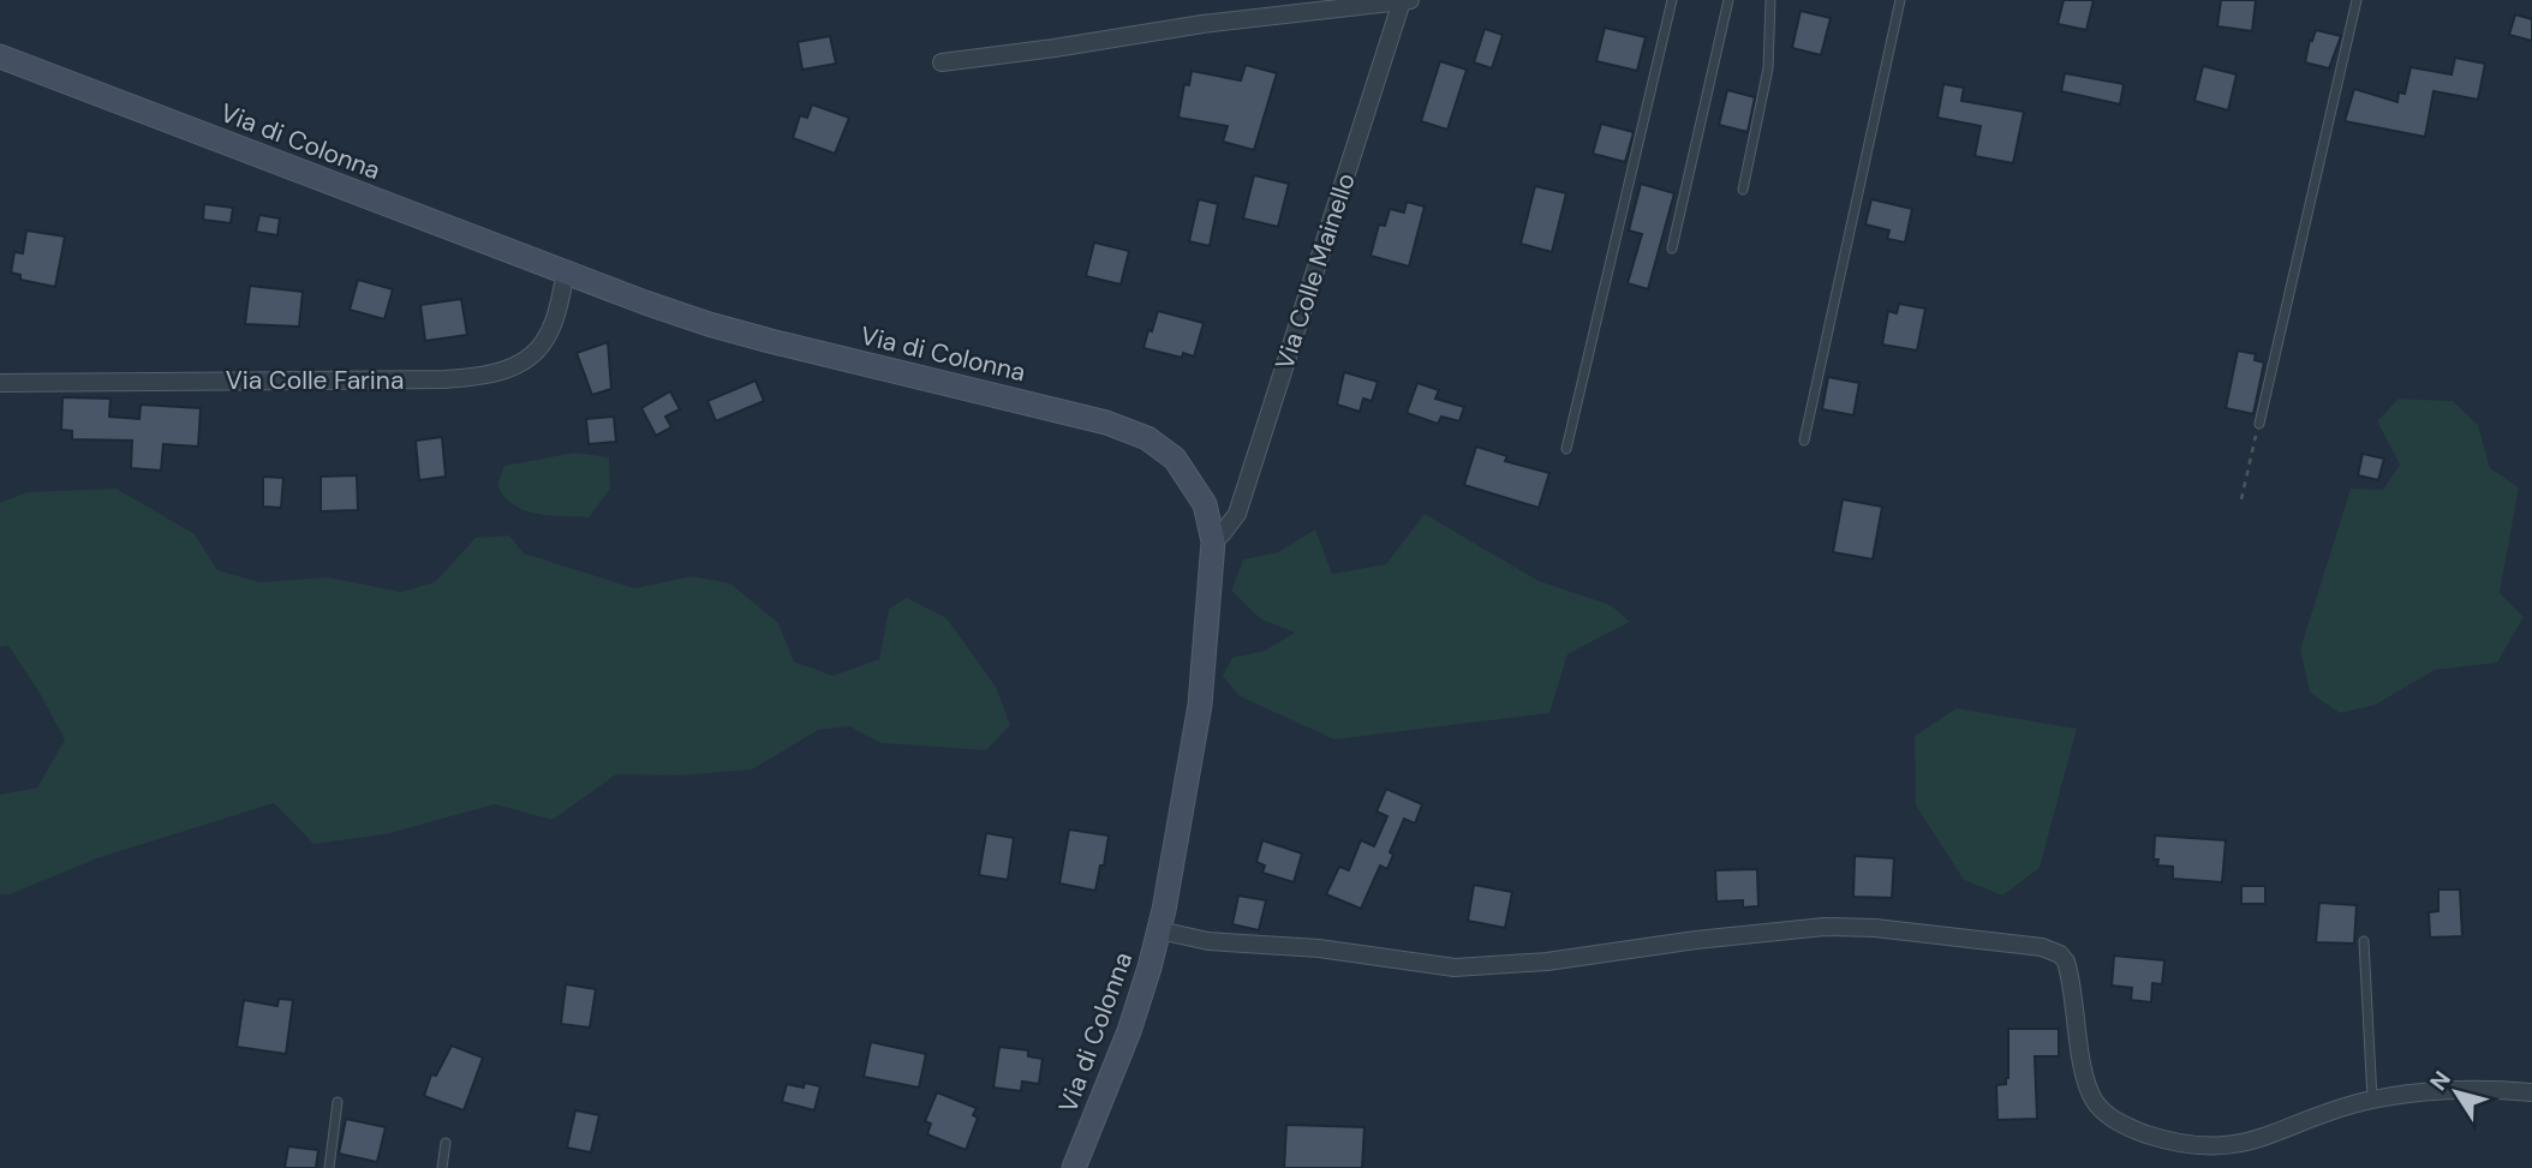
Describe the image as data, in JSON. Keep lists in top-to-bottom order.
{
  "streets": {
    "street": ["Via di Colonna", "Via Colle Mainello", "Via Colle Farina"]
  },
  "crossings": [
    ["Via di Colonna", "Via Colle Mainello"],
    ["Via di Colonna", "Via Colle Farina"]
  ],
  "north": "top left"
}
